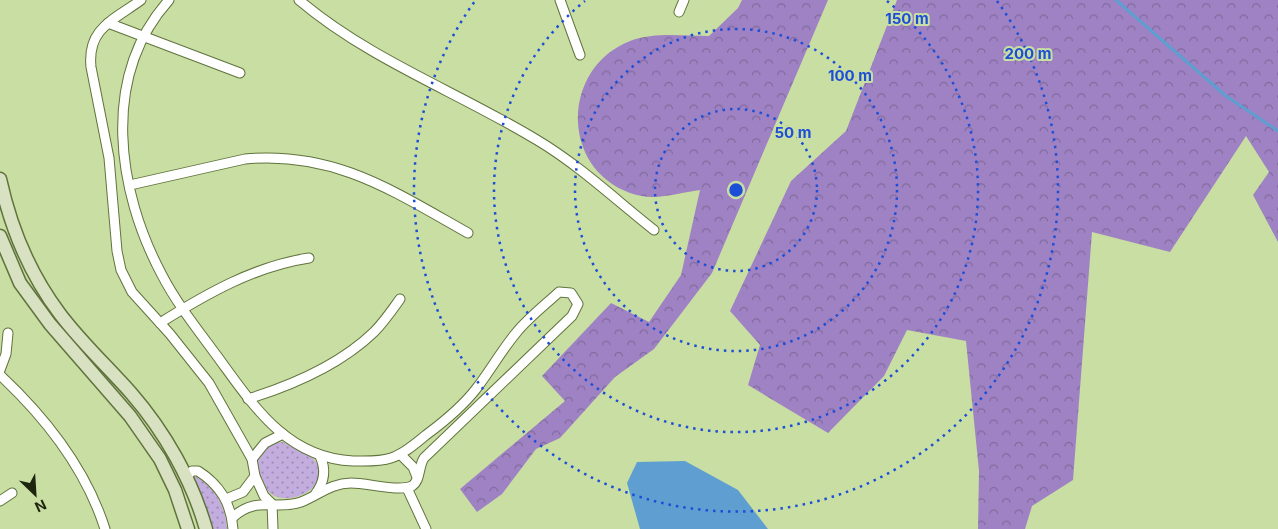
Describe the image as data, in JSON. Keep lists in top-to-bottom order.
{
  "north": "bottom right",
  "rings": [
    "150 m",
    "200 m",
    "100 m",
    "50 m"
  ]
}
